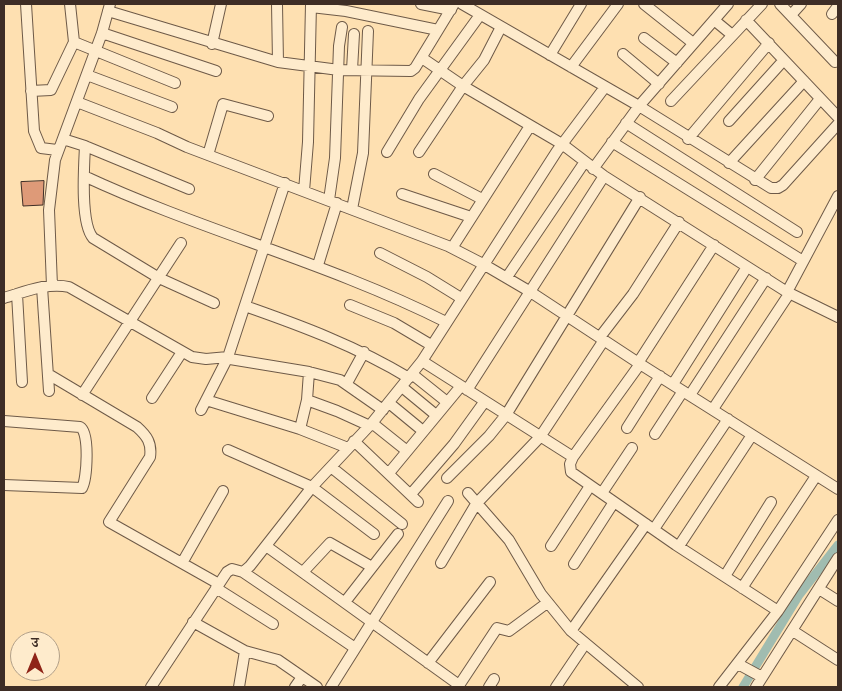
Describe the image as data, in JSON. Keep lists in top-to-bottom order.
{
  "north": "top"
}
